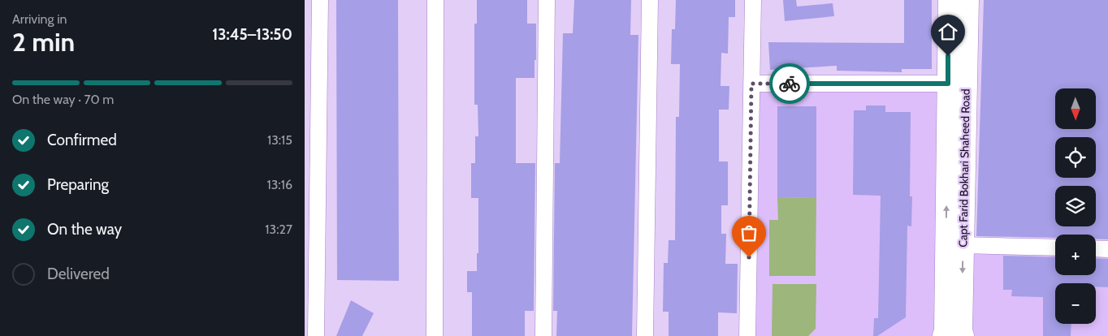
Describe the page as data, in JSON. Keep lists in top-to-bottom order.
{
  "streets": {
    "street": ["Capt Farid Bokhari Shaheed Road"]
  },
  "north": "bottom",
  "page": {
    "heading": ["2 min", "Arriving in", "13:45–13:50"],
    "bar": "On the way · 70 m",
    "map_buttons": ["+", "−"],
    "list": [
      ["Confirmed", "13:15"],
      ["Preparing", "13:16"],
      ["On the way", "13:27"],
      "Delivered"
    ]
  }
}
